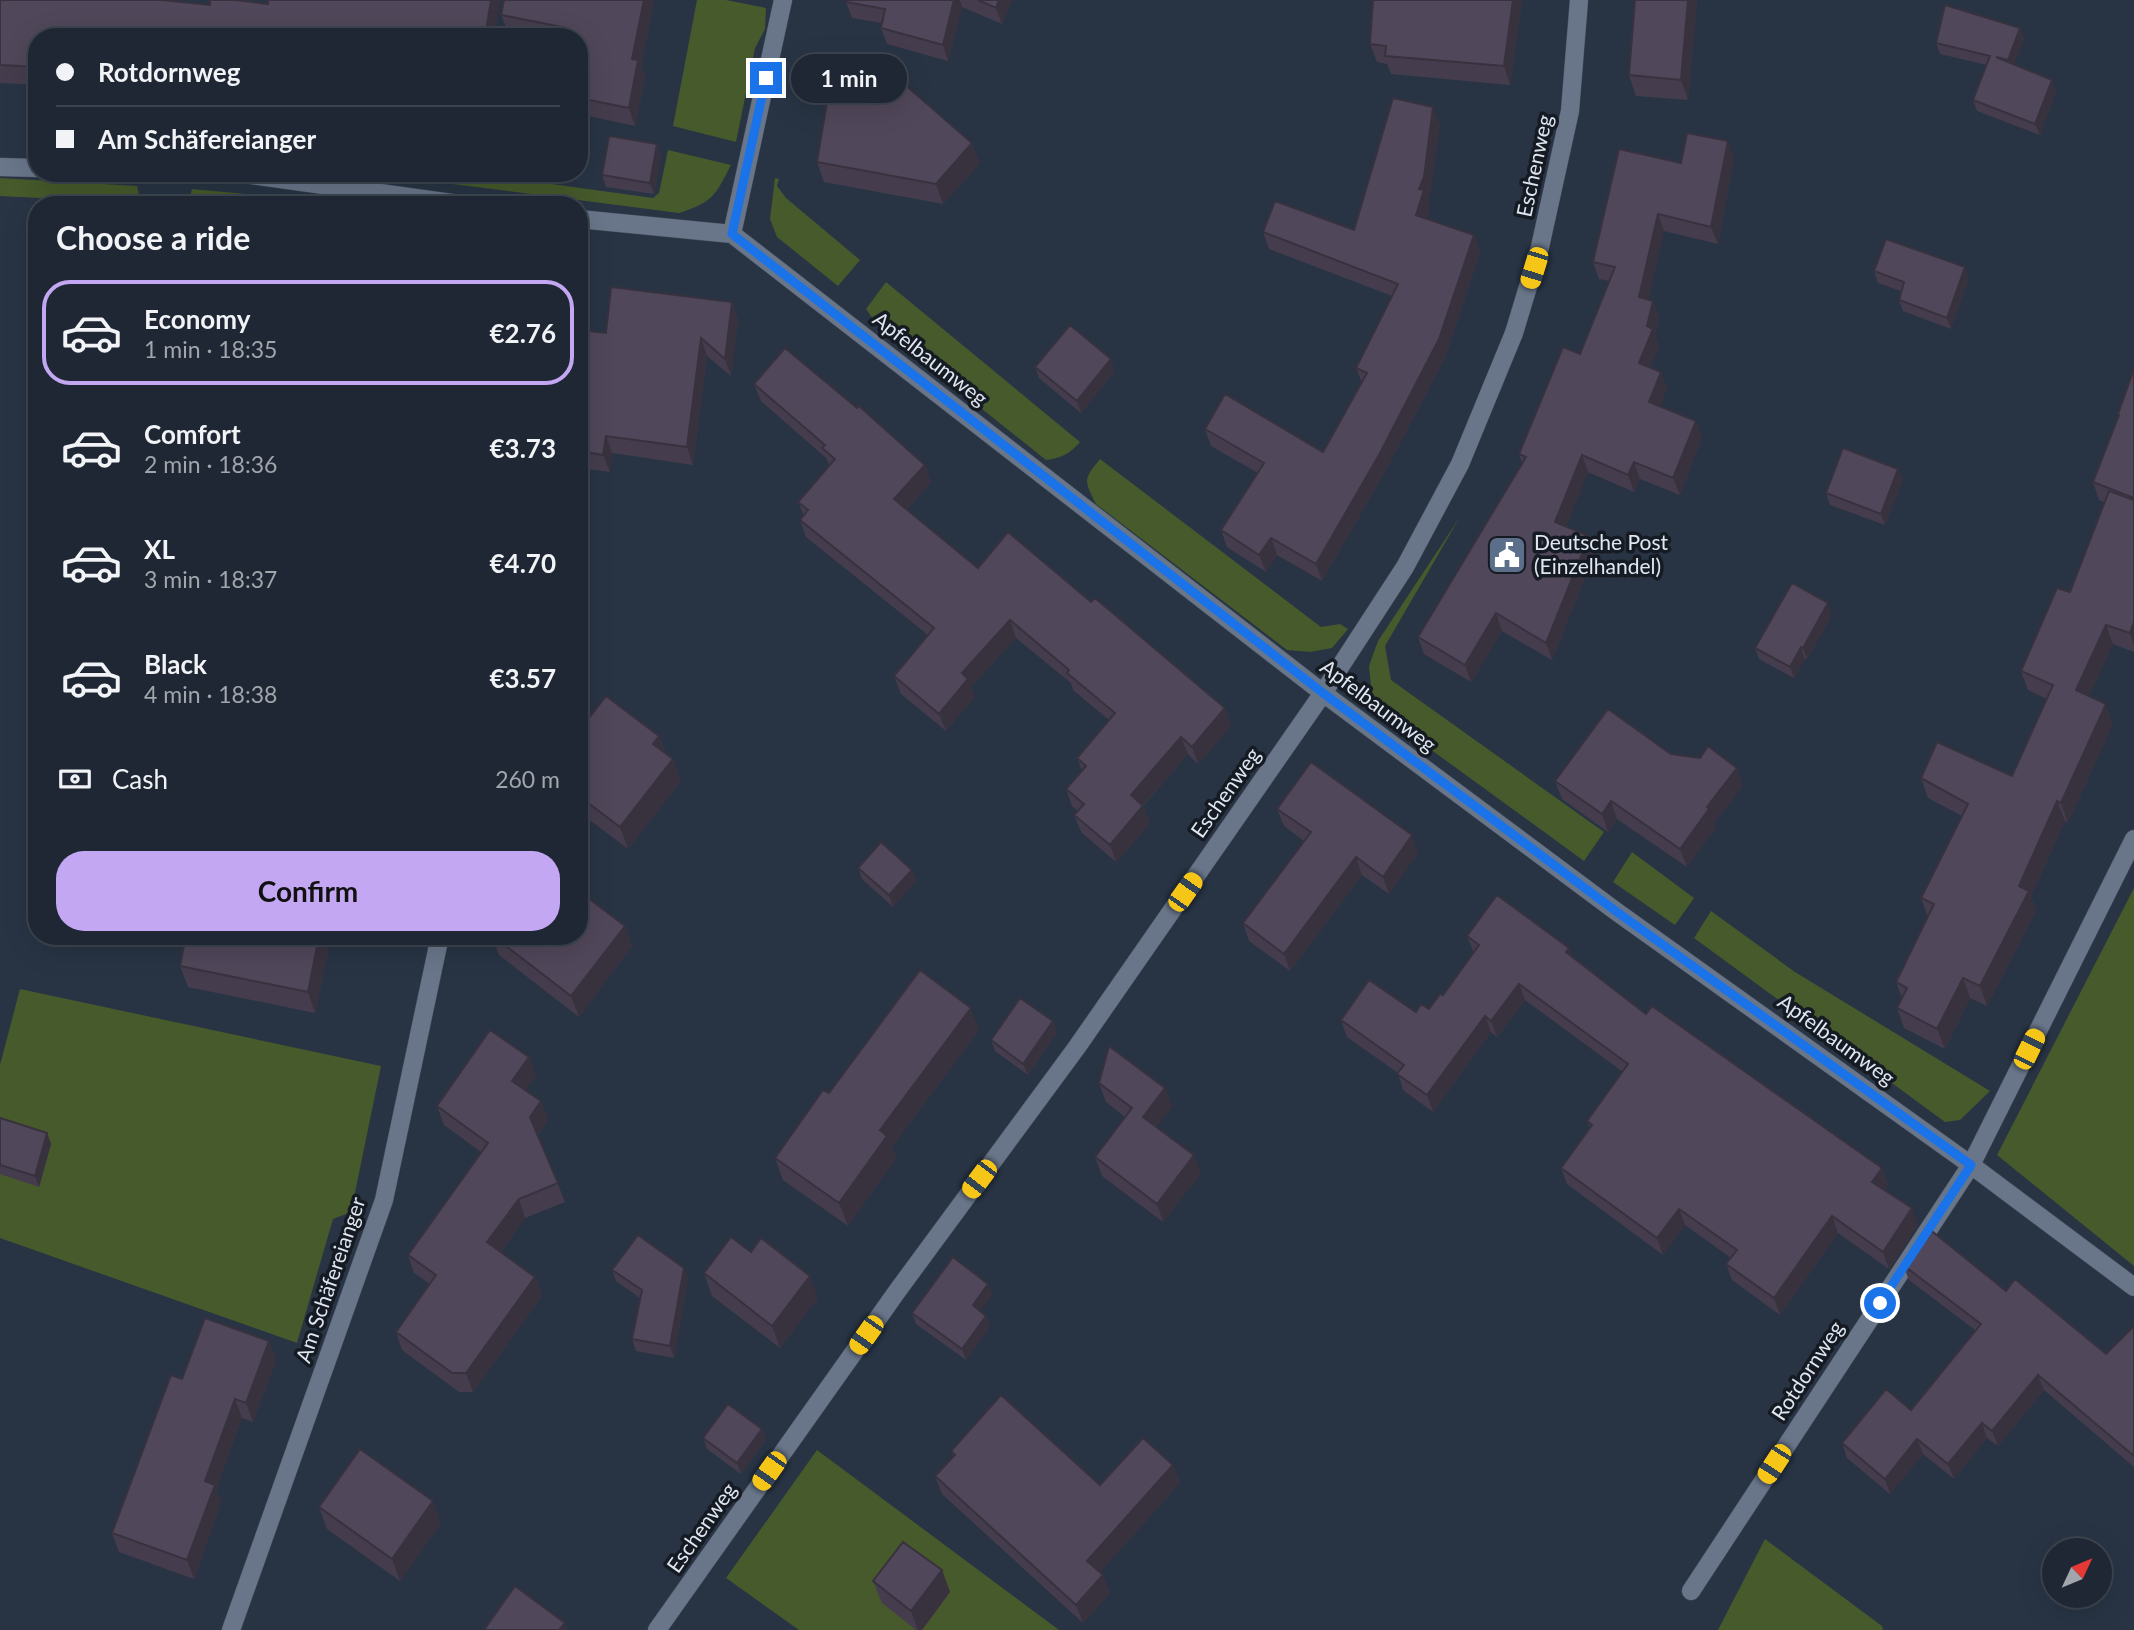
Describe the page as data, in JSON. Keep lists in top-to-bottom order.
{
  "streets": {
    "street": [
      "Eschenweg",
      "Apfelbaumweg",
      "Am Schäfereianger",
      "Rotdornweg"
    ]
  },
  "crossings": [
    ["Eschenweg", "Apfelbaumweg"],
    ["Apfelbaumweg", "Rotdornweg"]
  ],
  "places": {
    "public building": ["Deutsche Post (Einzelhandel)"]
  },
  "north": "top right",
  "page": {
    "banner": ["Rotdornweg", "Am Schäfereianger"],
    "bubble": "1 min",
    "heading": "Choose a ride",
    "list": [
      {
        "name": "Economy",
        "note": "1 min · 18:35",
        "value": "€2.76"
      },
      {
        "name": "Comfort",
        "note": "2 min · 18:36",
        "value": "€3.73"
      },
      {
        "name": "XL",
        "note": "3 min · 18:37",
        "value": "€4.70"
      },
      {
        "name": "Black",
        "note": "4 min · 18:38",
        "value": "€3.57"
      }
    ],
    "pay": ["Cash", "260 m"],
    "buttons": "Confirm"
  }
}
